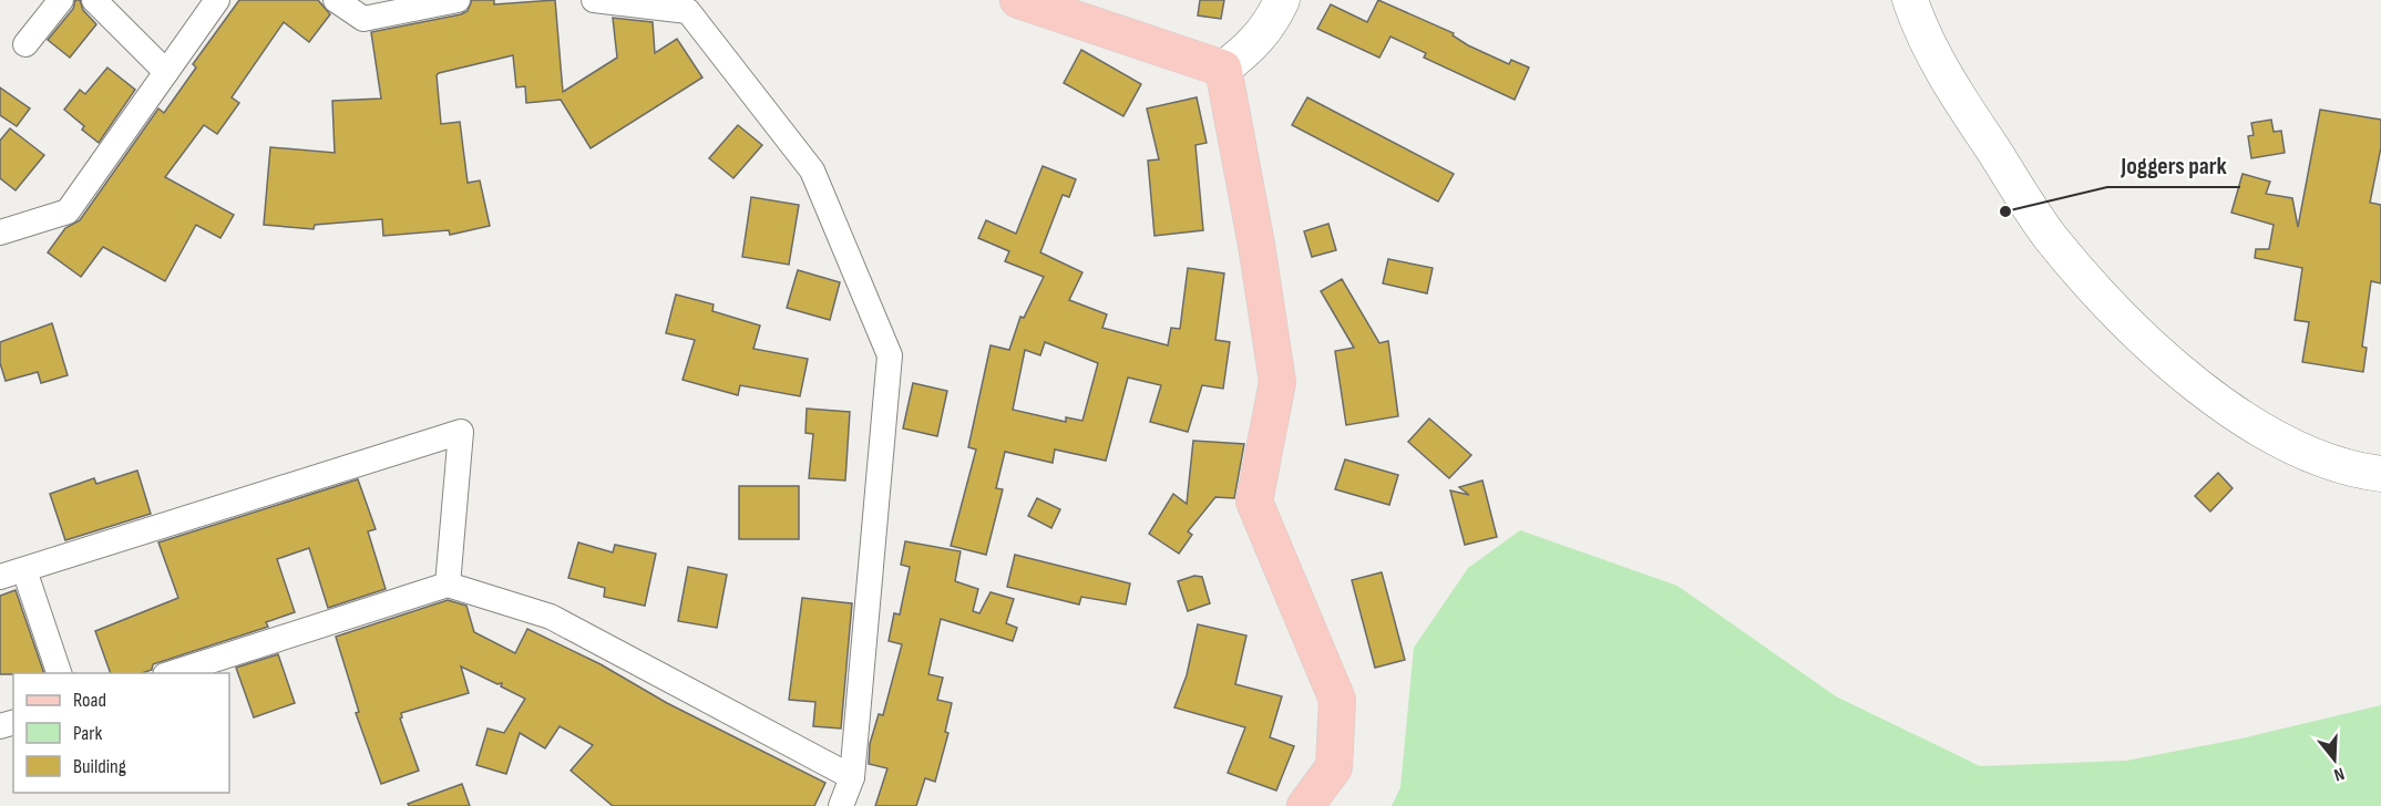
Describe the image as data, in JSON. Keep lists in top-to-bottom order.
{
  "places": ["Joggers park"],
  "legend": ["Road", "Park", "Building"],
  "north": "bottom"
}
